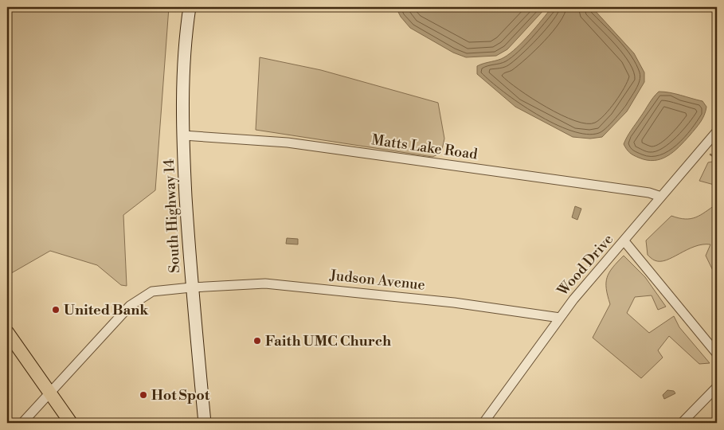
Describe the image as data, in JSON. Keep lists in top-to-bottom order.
{
  "streets": {
    "main road": ["South Highway 14"],
    "street": ["Matts Lake Road", "Wood Drive", "Judson Avenue"]
  },
  "crossings": [
    ["Matts Lake Road", "South Highway 14"],
    ["Matts Lake Road", "Wood Drive"],
    ["South Highway 14", "Judson Avenue"],
    ["Wood Drive", "Judson Avenue"]
  ],
  "places": ["United Bank", "Faith UMC Church", "Hot Spot"]
}
